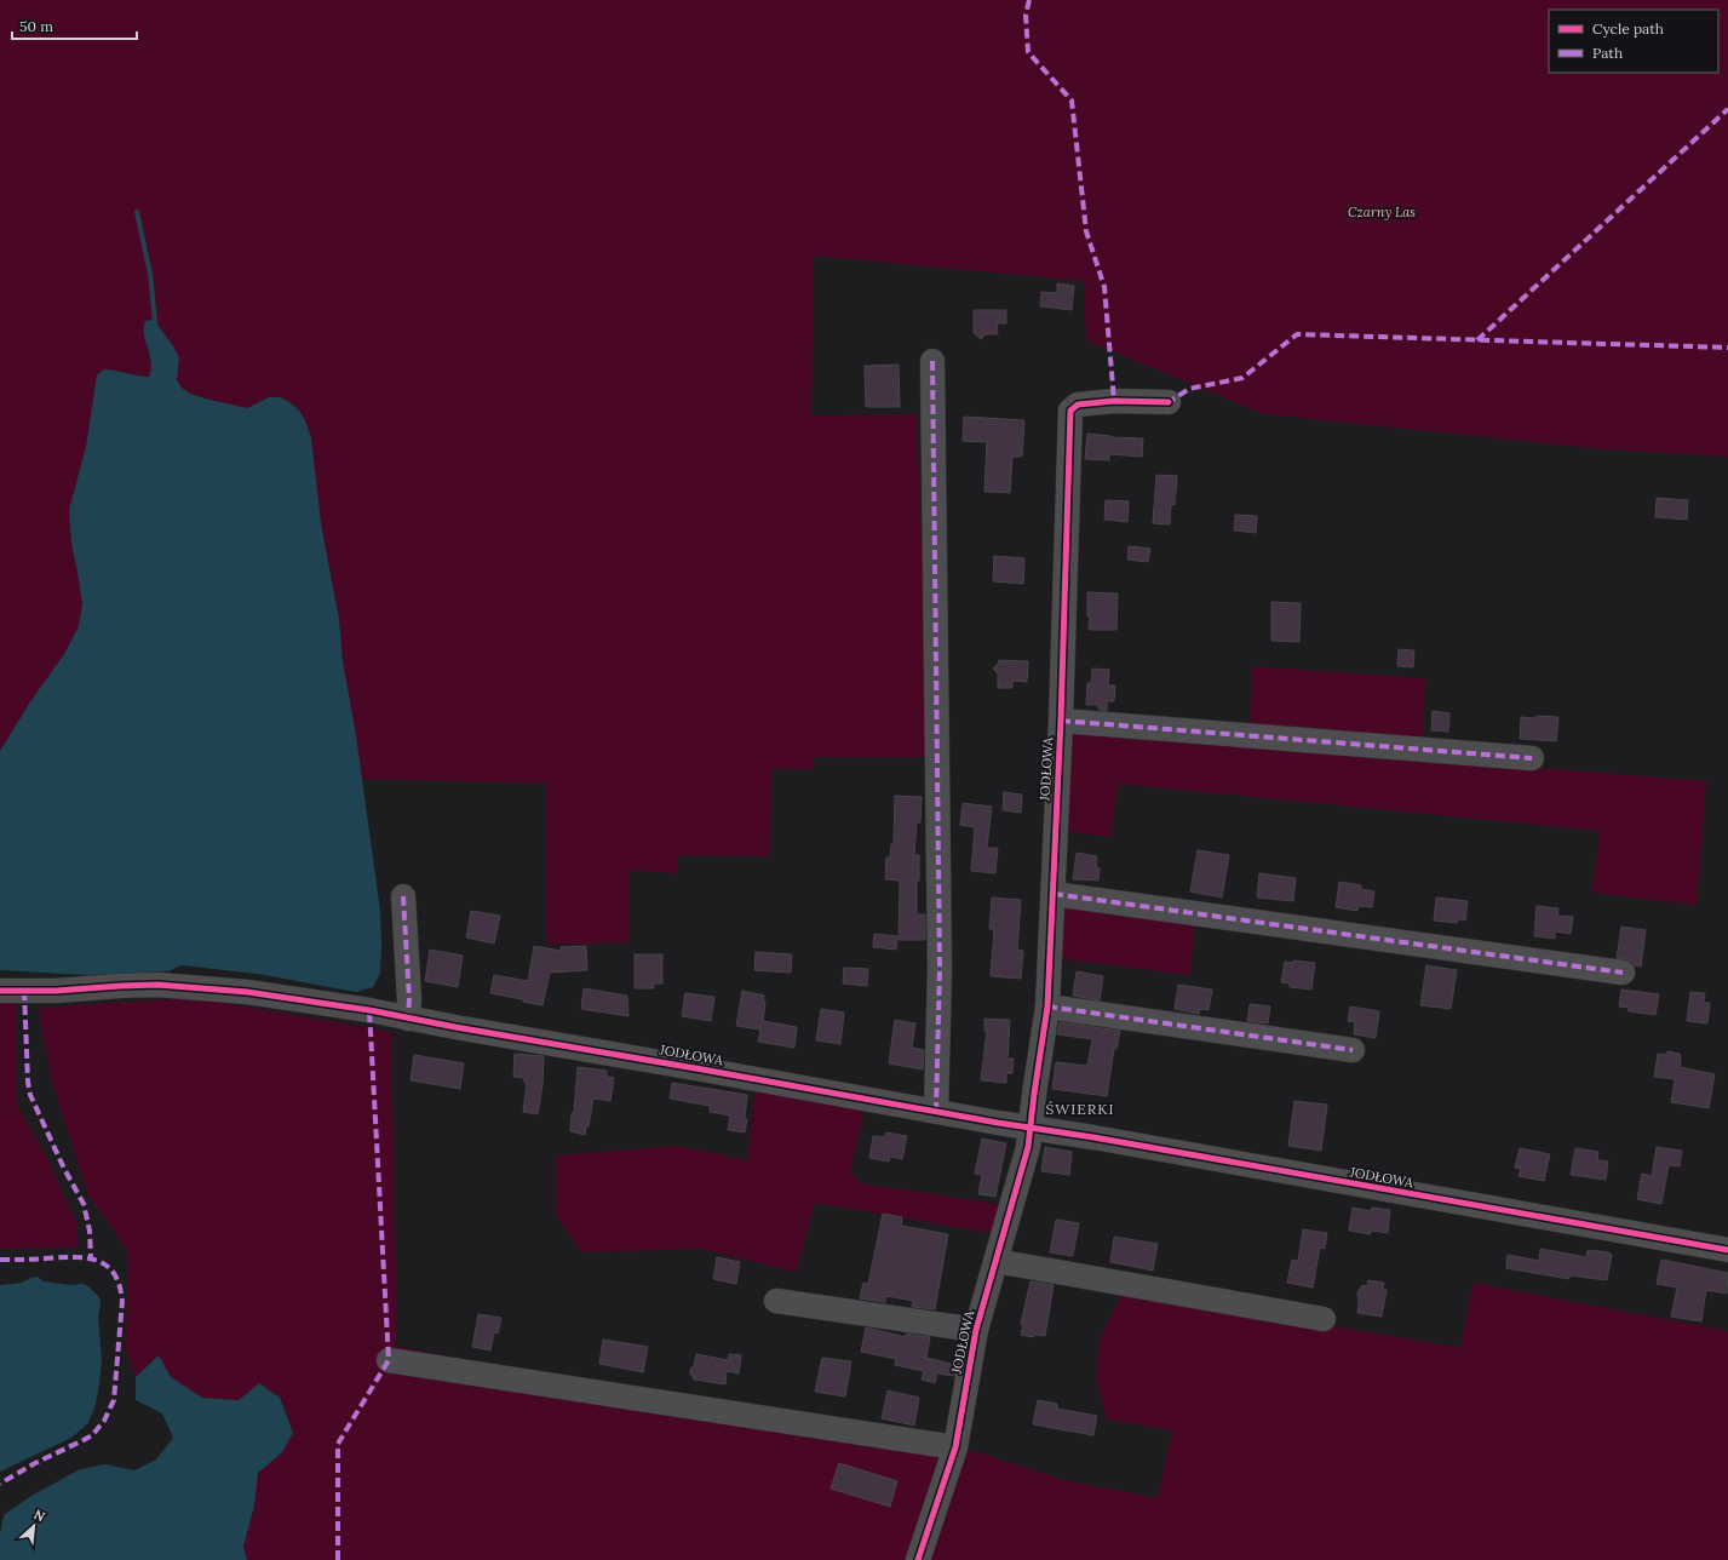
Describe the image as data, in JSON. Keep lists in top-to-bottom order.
{
  "streets": {
    "street": ["JODŁOWA"]
  },
  "districts": ["ŚWIERKI"],
  "parks": ["Czarny Las"],
  "legend": ["Cycle path", "Path"],
  "scale_bar": "50 m",
  "north": "top right"
}
